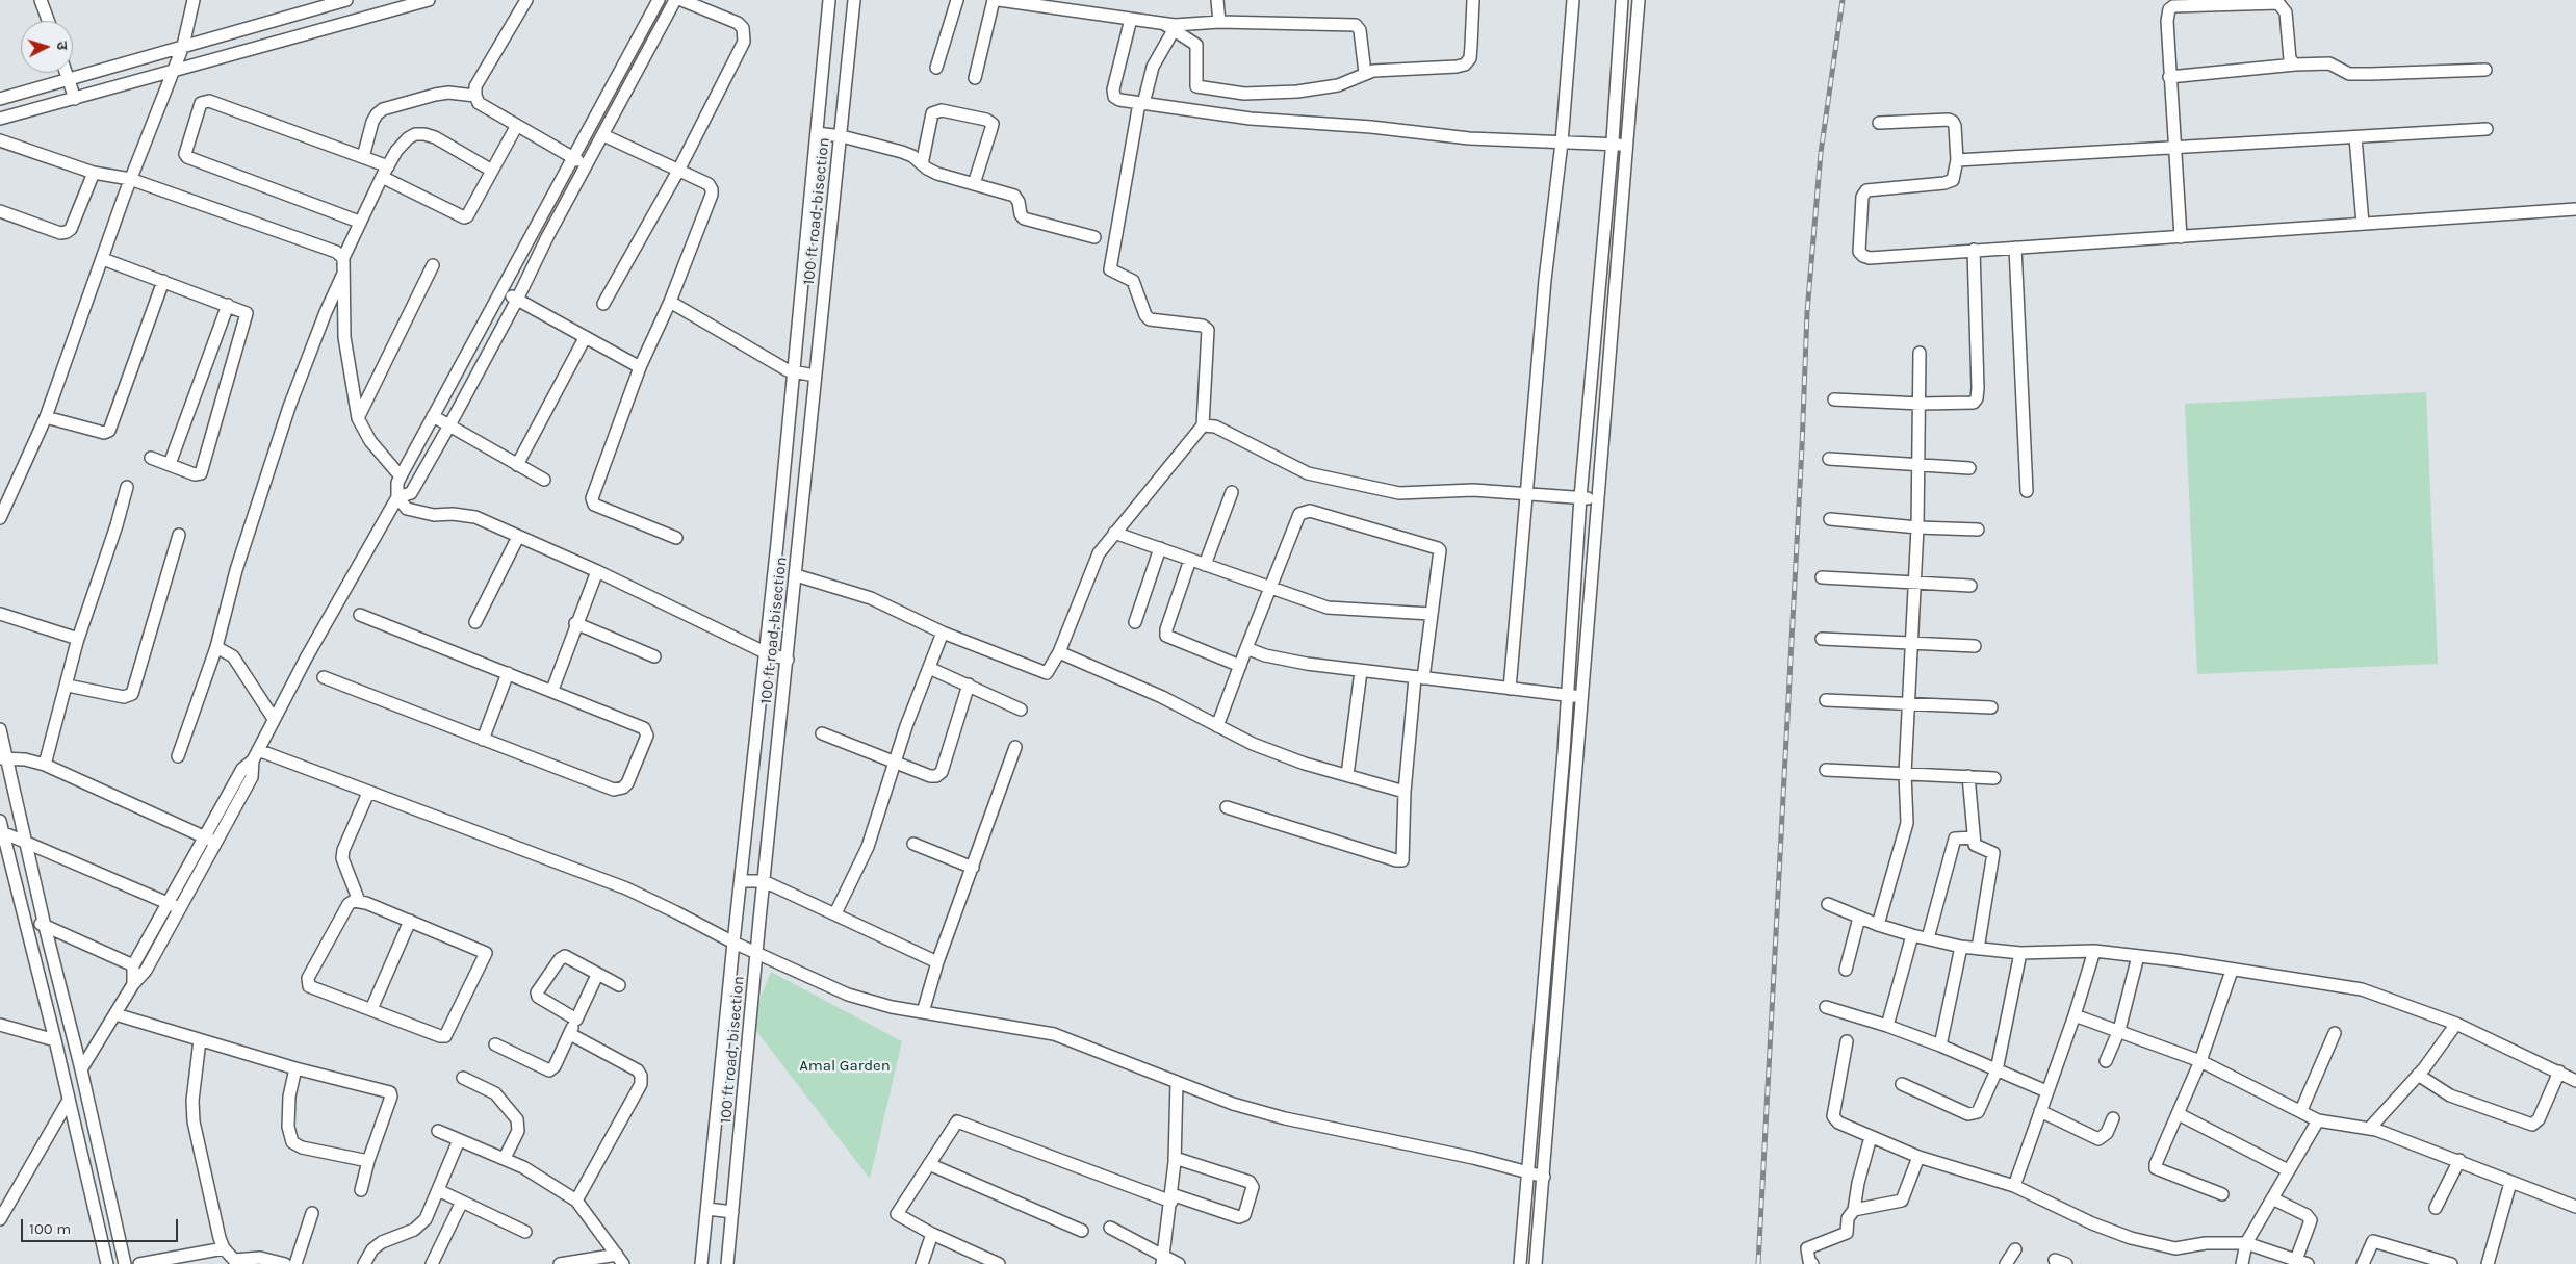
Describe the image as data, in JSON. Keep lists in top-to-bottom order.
{
  "streets": {
    "street": ["100 ft road, bisection"]
  },
  "parks": ["Amal Garden"],
  "scale_bar": "100 m",
  "north": "right"
}
